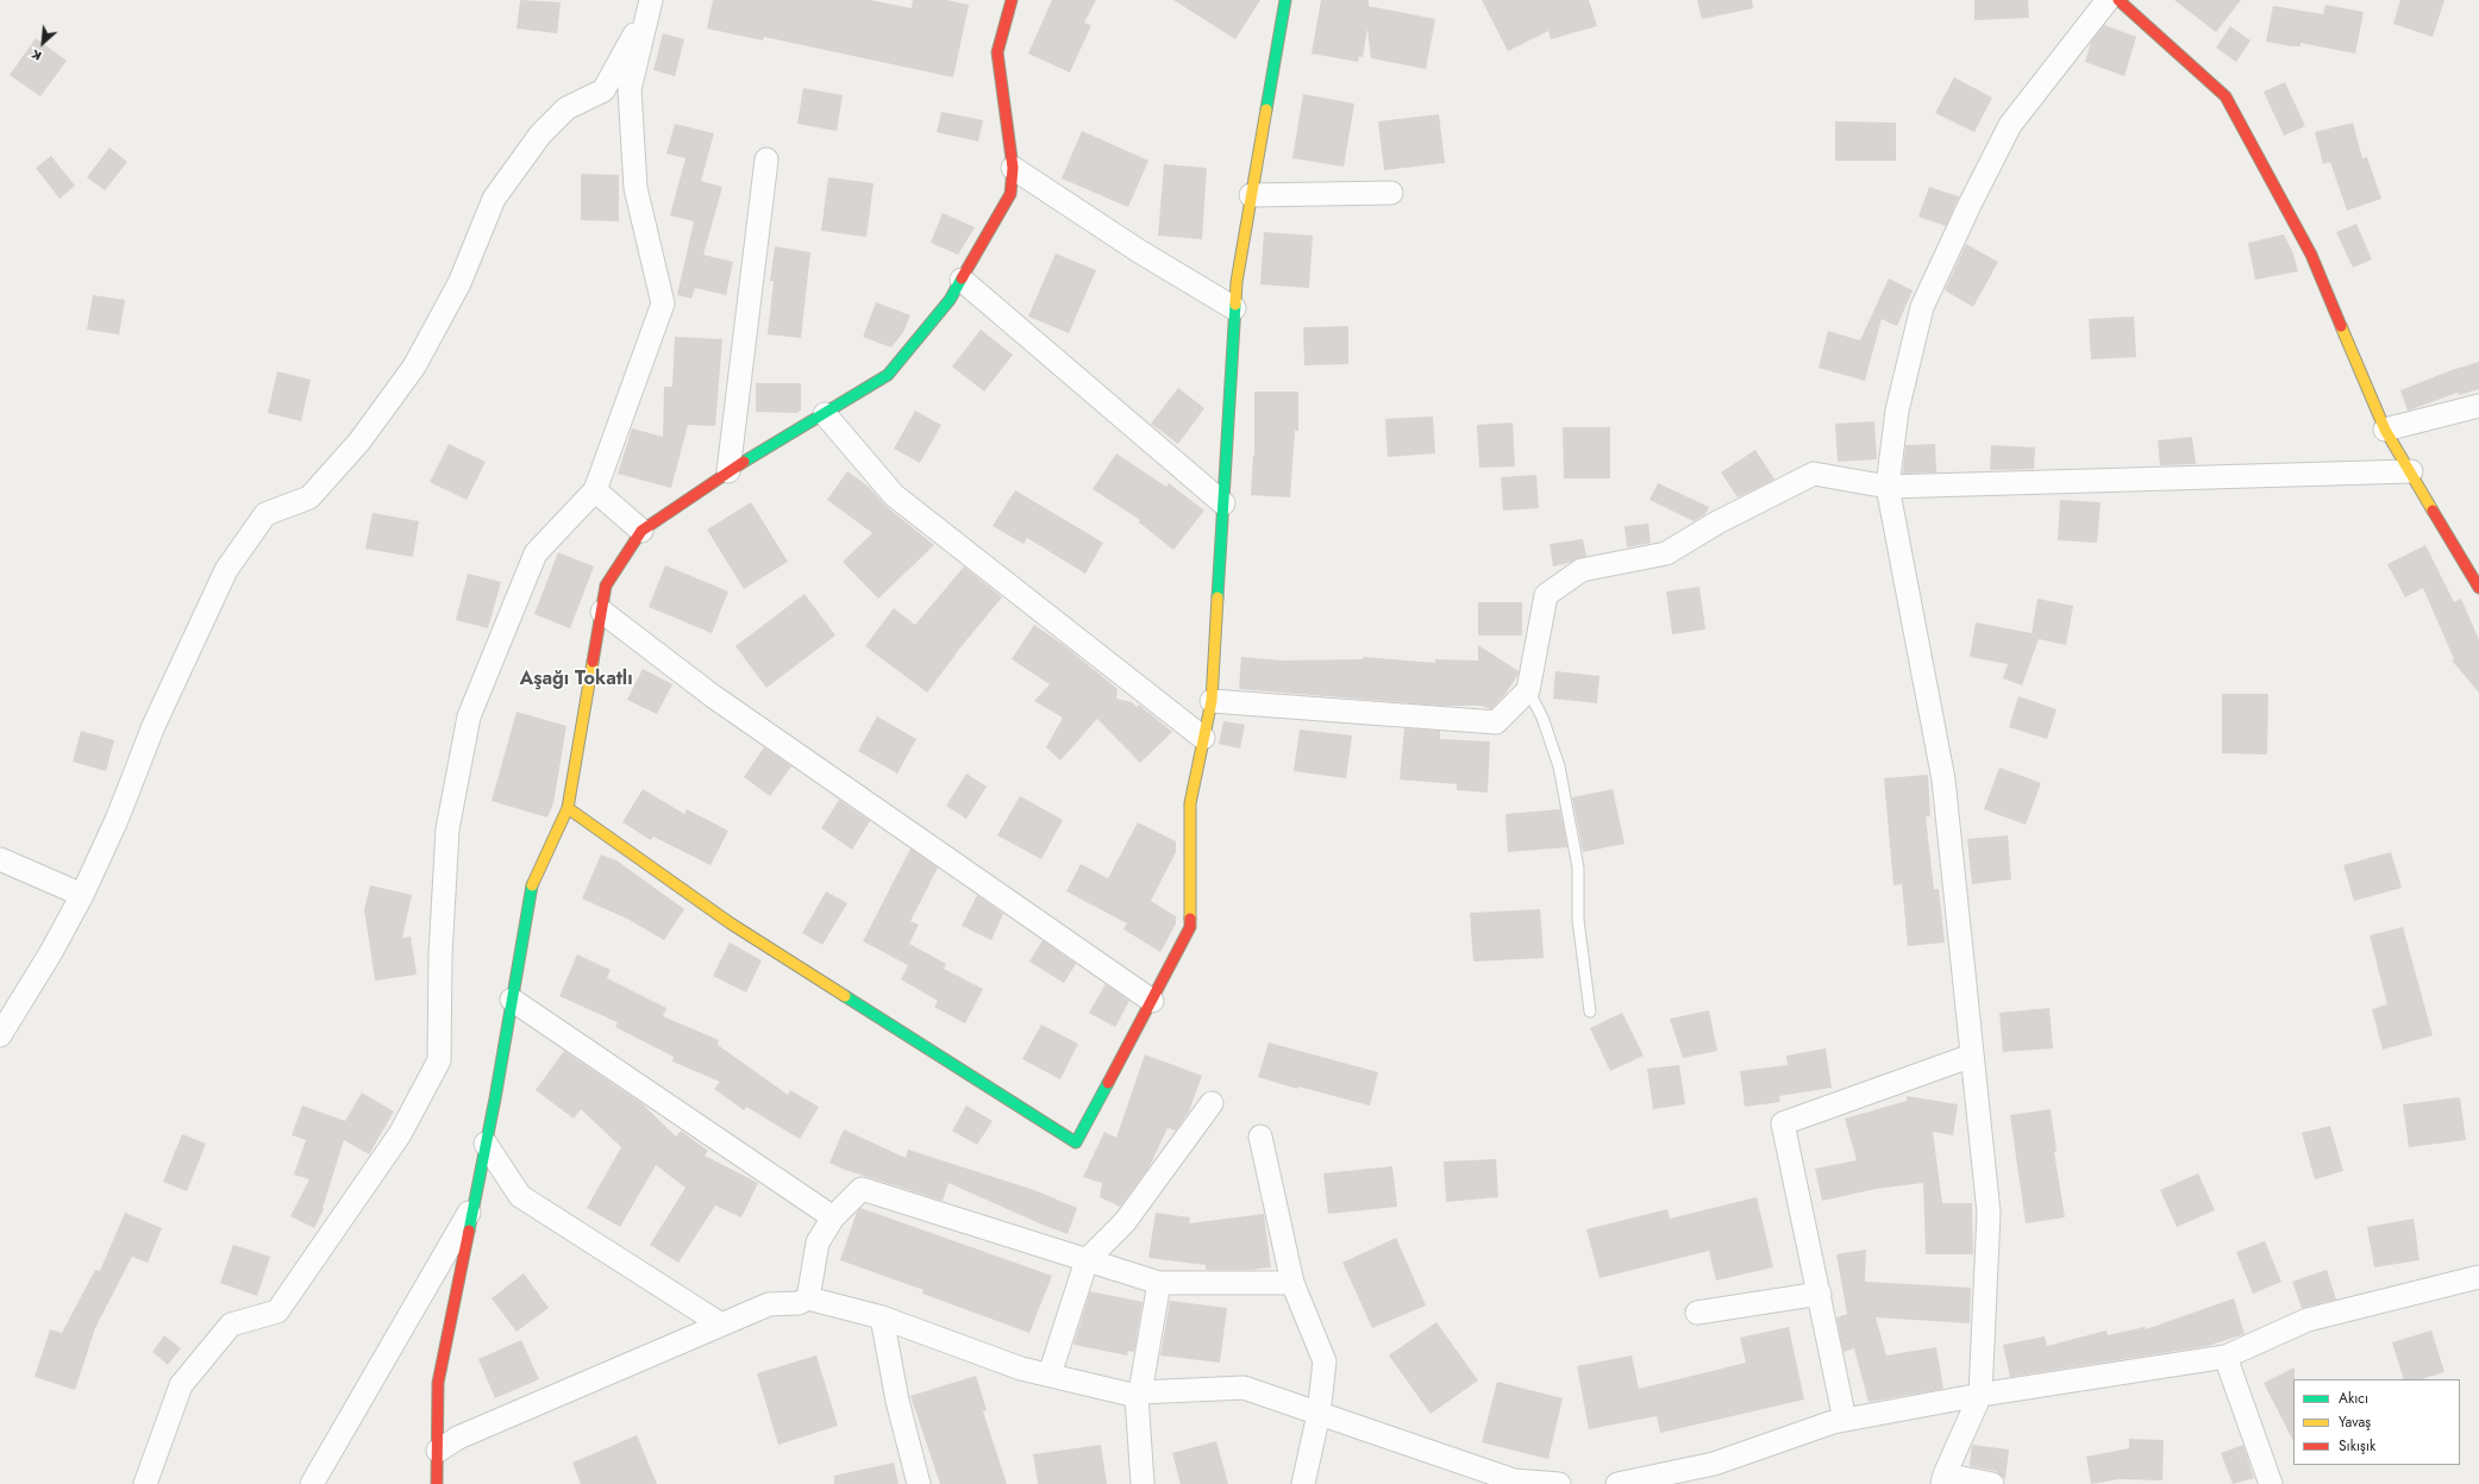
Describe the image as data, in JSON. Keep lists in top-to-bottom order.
{
  "districts": ["Aşağı Tokatlı"],
  "legend": ["Akıcı", "Yavaş", "Sıkışık"],
  "north": "bottom left"
}
